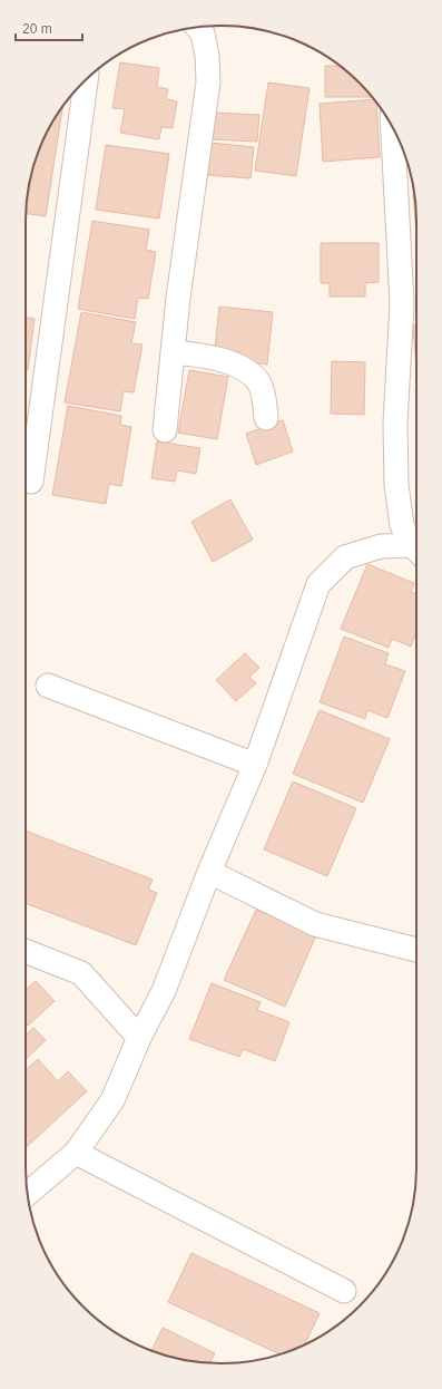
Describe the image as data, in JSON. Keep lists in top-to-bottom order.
{
  "scale_bar": "20 m"
}
